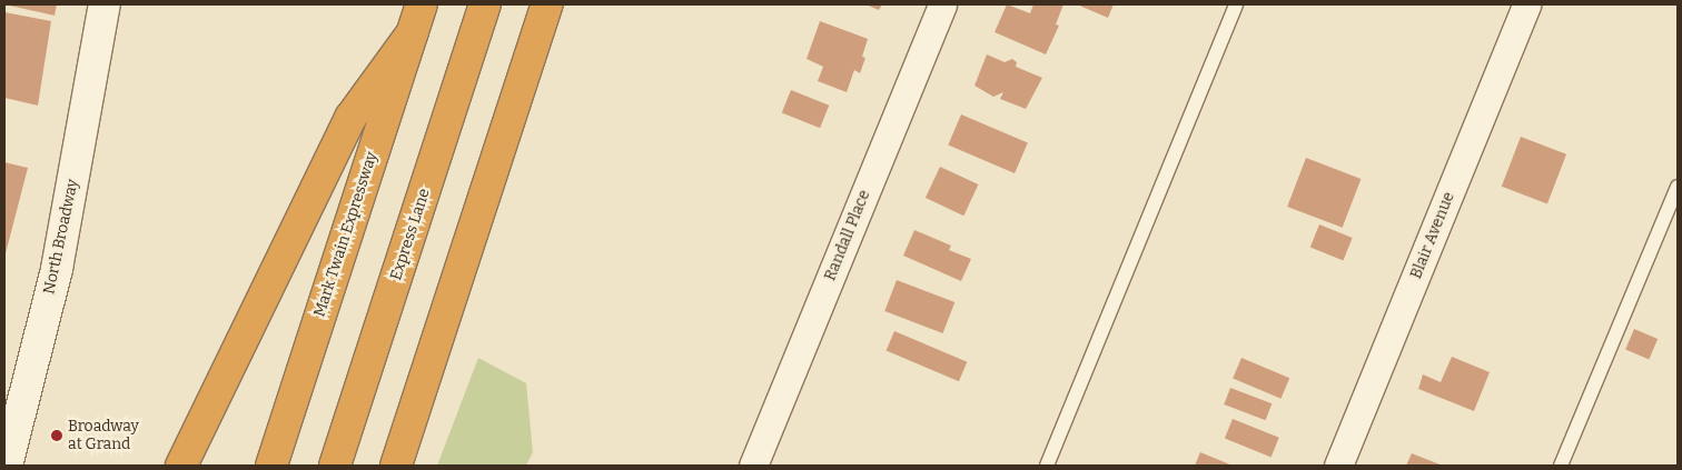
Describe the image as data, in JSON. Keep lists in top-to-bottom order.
{
  "streets": {
    "highway": ["Mark Twain Expressway", "Express Lane"],
    "main road": ["North Broadway"],
    "street": ["Randall Place", "Blair Avenue"]
  },
  "places": ["Broadway at Grand"]
}
